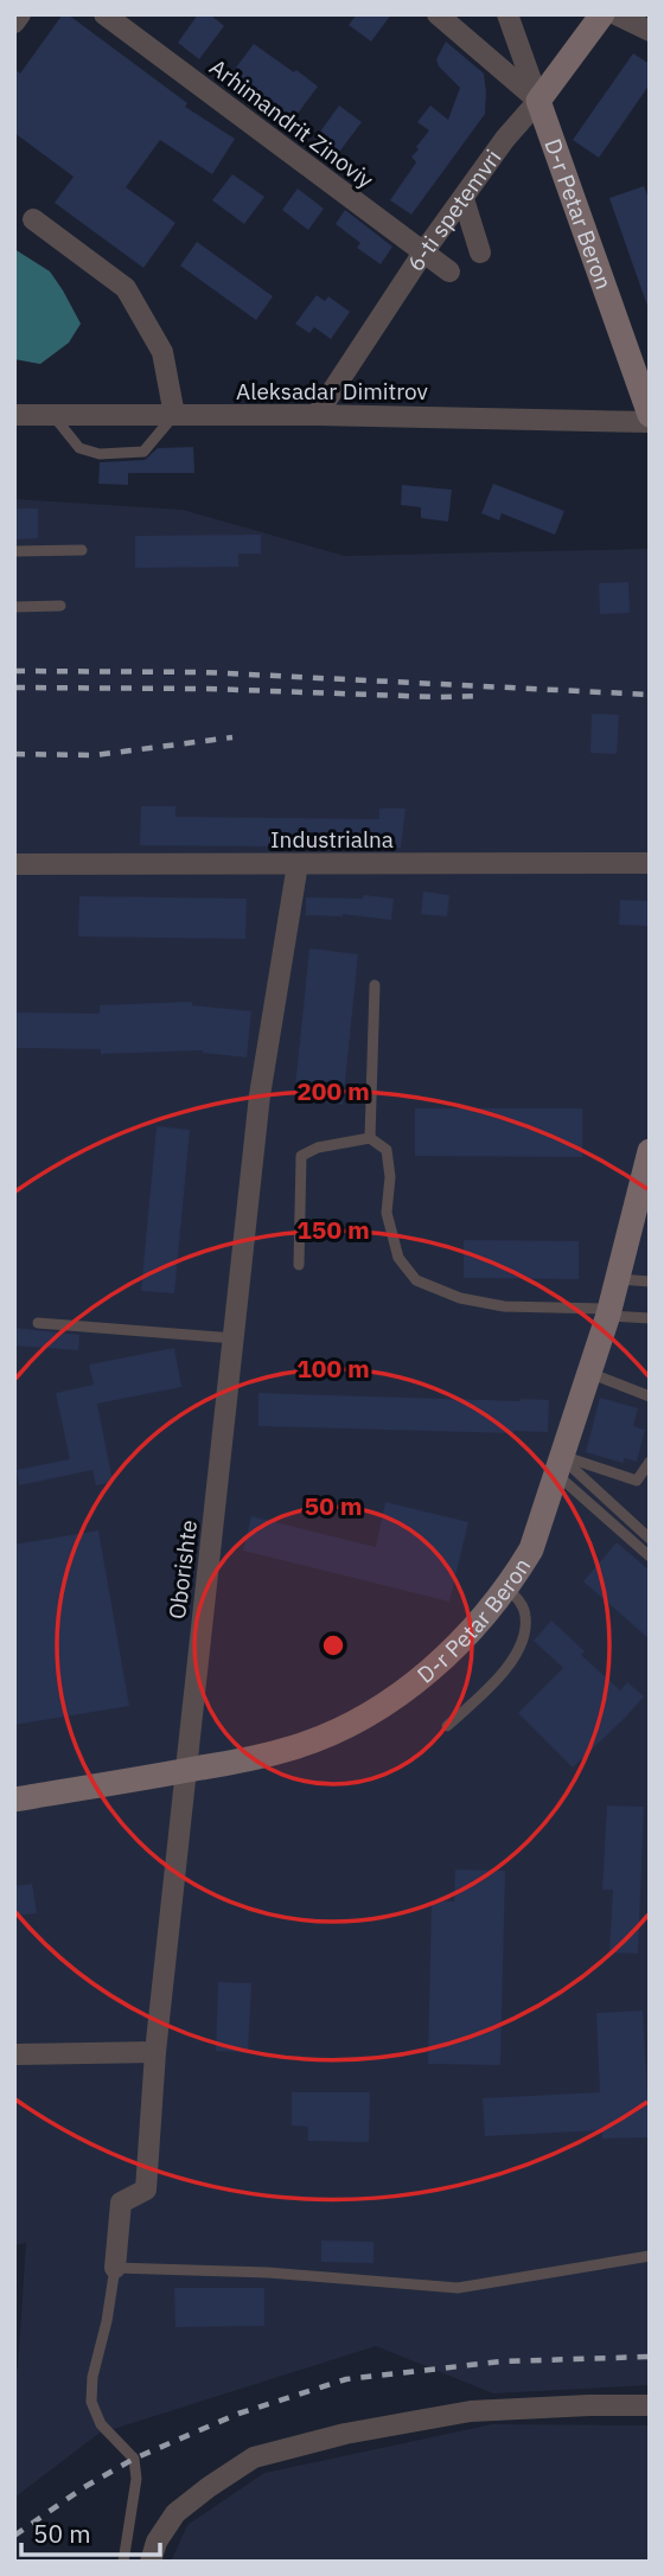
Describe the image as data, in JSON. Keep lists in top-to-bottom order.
{
  "streets": {
    "street": [
      "Arhimandrit Zinoviy",
      "6-ti spetemvri",
      "D-r Petar Beron",
      "Aleksadar Dimitrov",
      "Industrialna",
      "Oborishte"
    ]
  },
  "crossings": [
    ["Arhimandrit Zinoviy", "6-ti spetemvri"],
    ["6-ti spetemvri", "D-r Petar Beron"],
    ["6-ti spetemvri", "Aleksadar Dimitrov"],
    ["D-r Petar Beron", "Oborishte"],
    ["Industrialna", "Oborishte"]
  ],
  "scale_bar": "50 m",
  "rings": [
    "200 m",
    "150 m",
    "100 m",
    "50 m"
  ]
}
